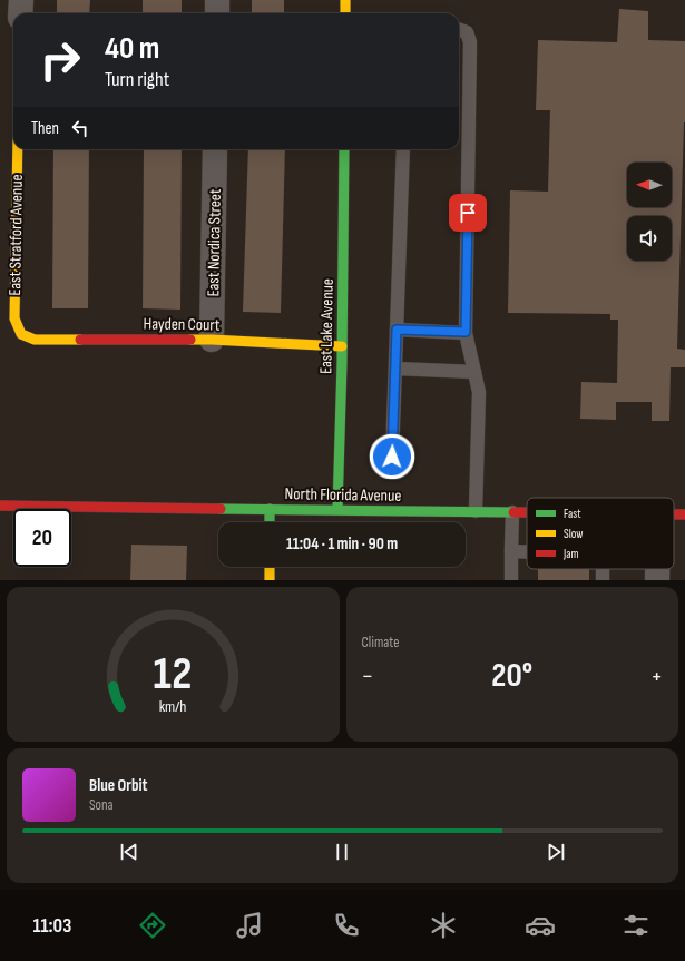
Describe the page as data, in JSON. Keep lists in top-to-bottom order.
{
  "streets": {
    "street": [
      "East Stratford Avenue",
      "East Nordica Street",
      "Hayden Court",
      "East Lake Avenue",
      "North Florida Avenue"
    ]
  },
  "crossings": [
    ["East Stratford Avenue", "Hayden Court"],
    ["East Nordica Street", "Hayden Court"],
    ["Hayden Court", "East Lake Avenue"],
    ["East Lake Avenue", "North Florida Avenue"]
  ],
  "legend": ["Fast", "Slow", "Jam"],
  "north": "left",
  "page": {
    "turn": ["40 m", "Turn right"],
    "then": "Then",
    "limit": "20",
    "trip": "11:04 · 1 min · 90 m",
    "tile": "Climate",
    "heat": ["−", "20°", "+"],
    "song": ["Blue Orbit", "Sona"],
    "tabs": "11:03",
    "gauge": ["12", "km/h"]
  }
}
